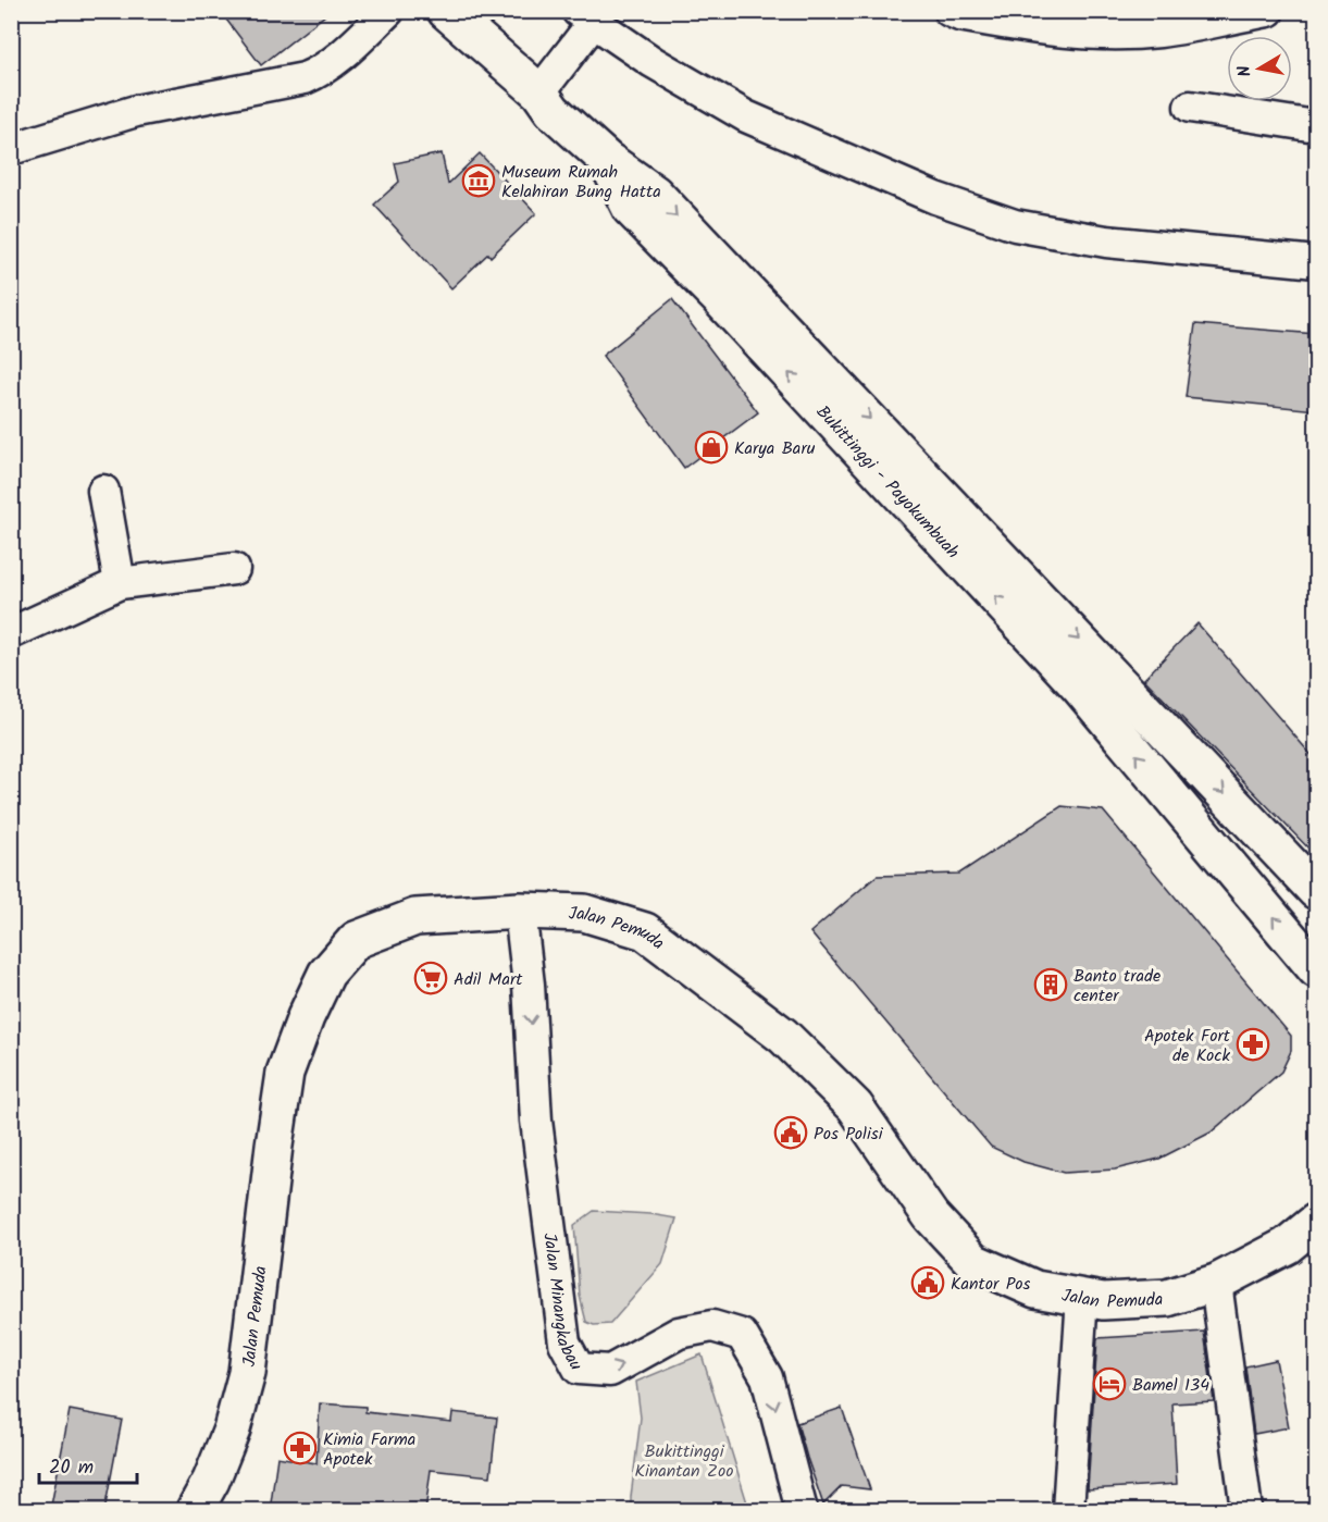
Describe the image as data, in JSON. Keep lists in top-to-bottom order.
{
  "streets": {
    "main road": ["Bukittinggi - Payokumbuah", "Jalan Pemuda"],
    "street": ["Jalan Minangkabau"]
  },
  "crossings": [
    ["Jalan Pemuda", "Jalan Minangkabau"]
  ],
  "one_way": ["Jalan Minangkabau"],
  "parks": ["Bukittinggi Kinantan Zoo"],
  "places": {
    "museum": ["Museum Rumah Kelahiran Bung Hatta"],
    "shop": ["Karya Baru"],
    "supermarket": ["Adil Mart"],
    "building": ["Banto trade center"],
    "pharmacy": ["Apotek Fort de Kock", "Kimia Farma Apotek"],
    "public building": ["Pos Polisi", "Kantor Pos"],
    "hotel": ["Bamel 134"]
  },
  "scale_bar": "20 m",
  "north": "left"
}
